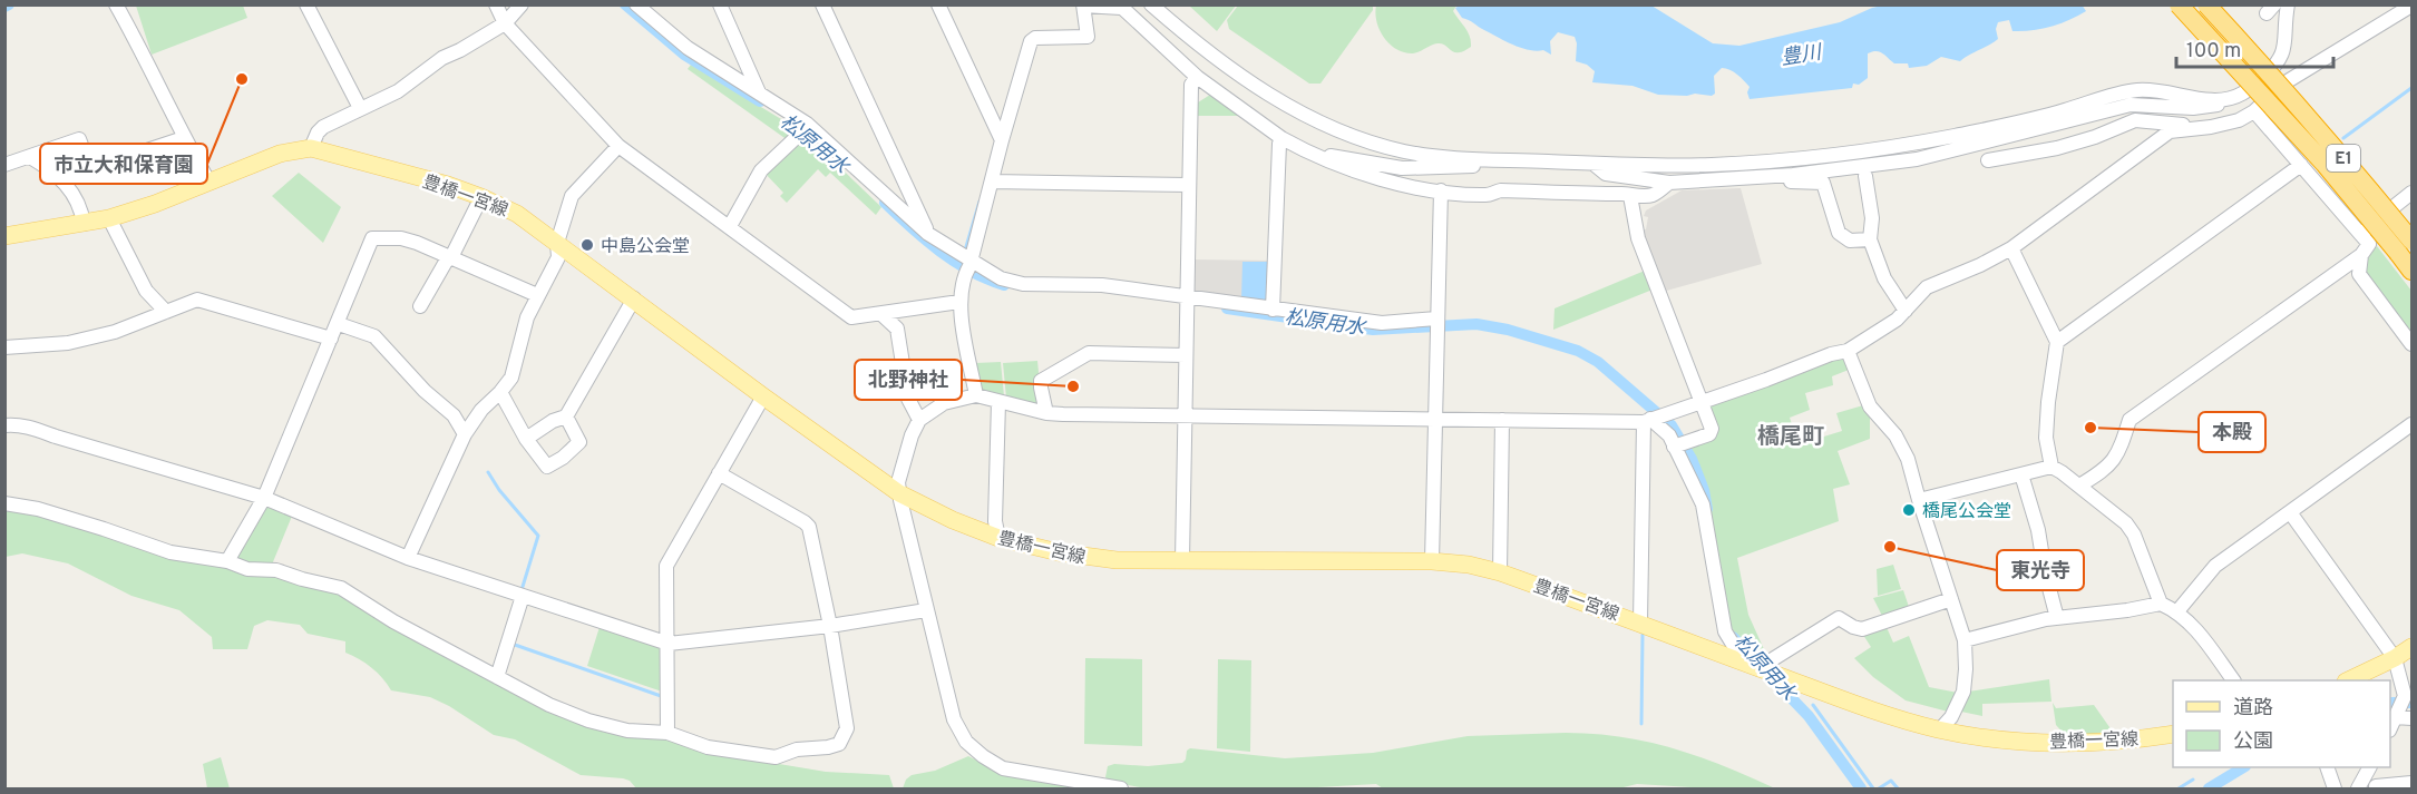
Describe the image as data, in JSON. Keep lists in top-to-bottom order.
{
  "streets": {
    "highway": ["E1"],
    "main road": ["豊橋一宮線"]
  },
  "districts": ["橋尾町"],
  "water": ["豊川", "松原用水"],
  "places": [
    "市立大和保育園",
    "中島公会堂",
    "北野神社",
    "本殿",
    "橋尾公会堂",
    "東光寺"
  ],
  "legend": ["道路", "公園"],
  "scale_bar": "100 m"
}
